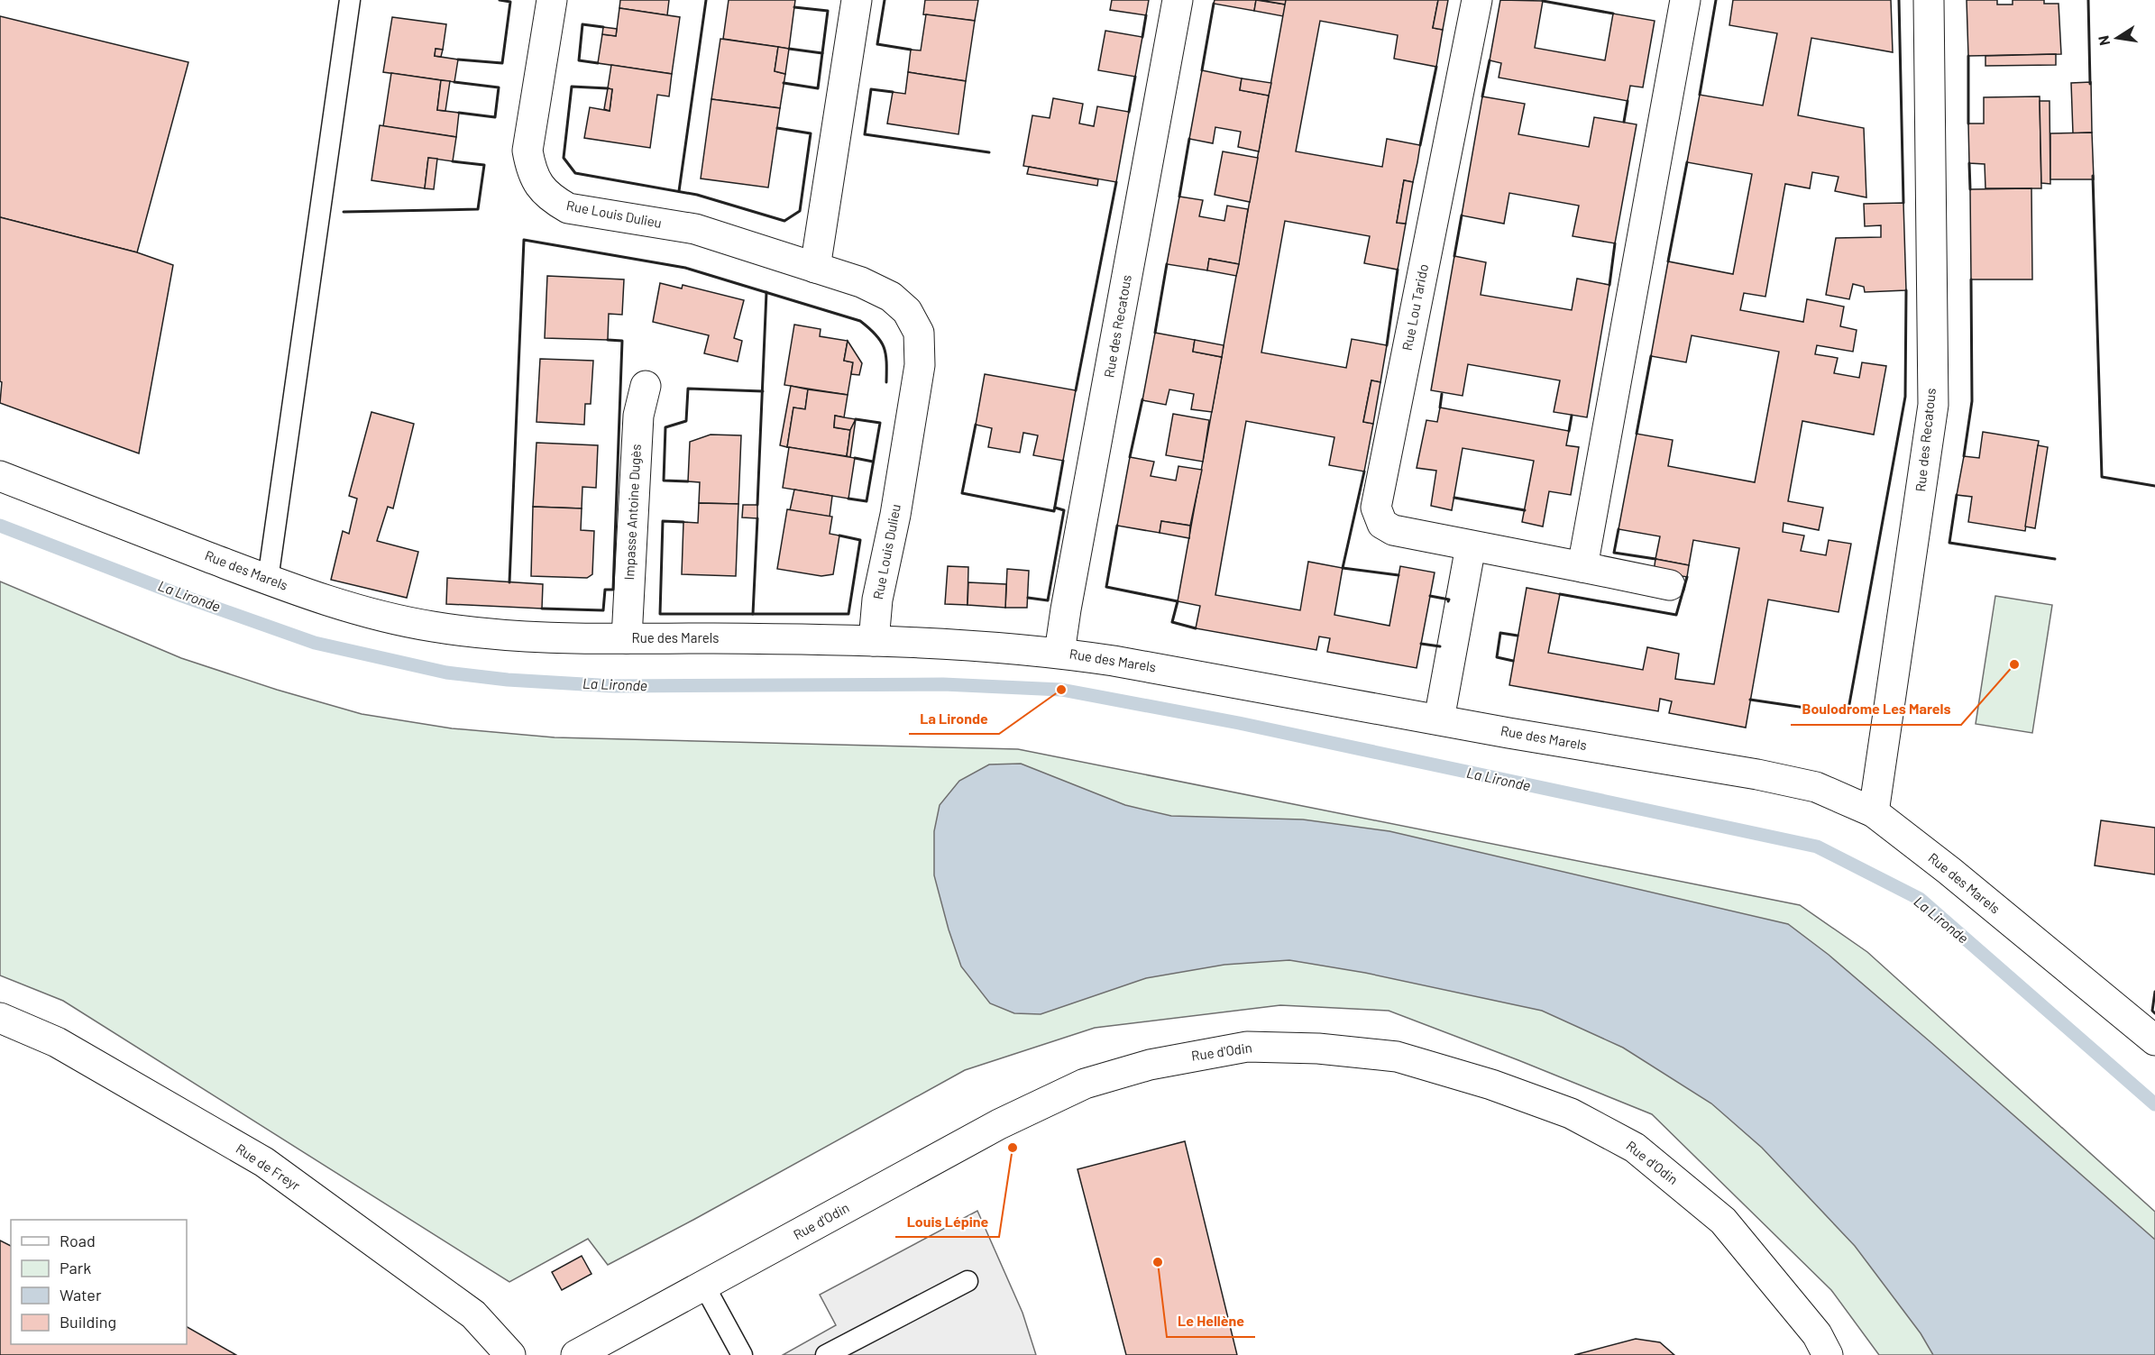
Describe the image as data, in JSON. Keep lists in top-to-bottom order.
{
  "streets": {
    "street": [
      "Rue Louis Dulieu",
      "Rue Lou Tarido",
      "Rue des Recatous",
      "Impasse Antoine Dugès",
      "Rue des Marels",
      "Rue d'Odin",
      "Rue de Freyr"
    ]
  },
  "crossings": [
    ["Rue Louis Dulieu", "Rue des Marels"],
    ["Rue des Recatous", "Rue des Marels"],
    ["Impasse Antoine Dugès", "Rue des Marels"]
  ],
  "water": ["La Lironde"],
  "places": [
    "Boulodrome Les Marels",
    "La Lironde",
    "Louis Lépine",
    "Le Hellène"
  ],
  "legend": [
    "Road",
    "Park",
    "Water",
    "Building"
  ],
  "north": "left"
}
